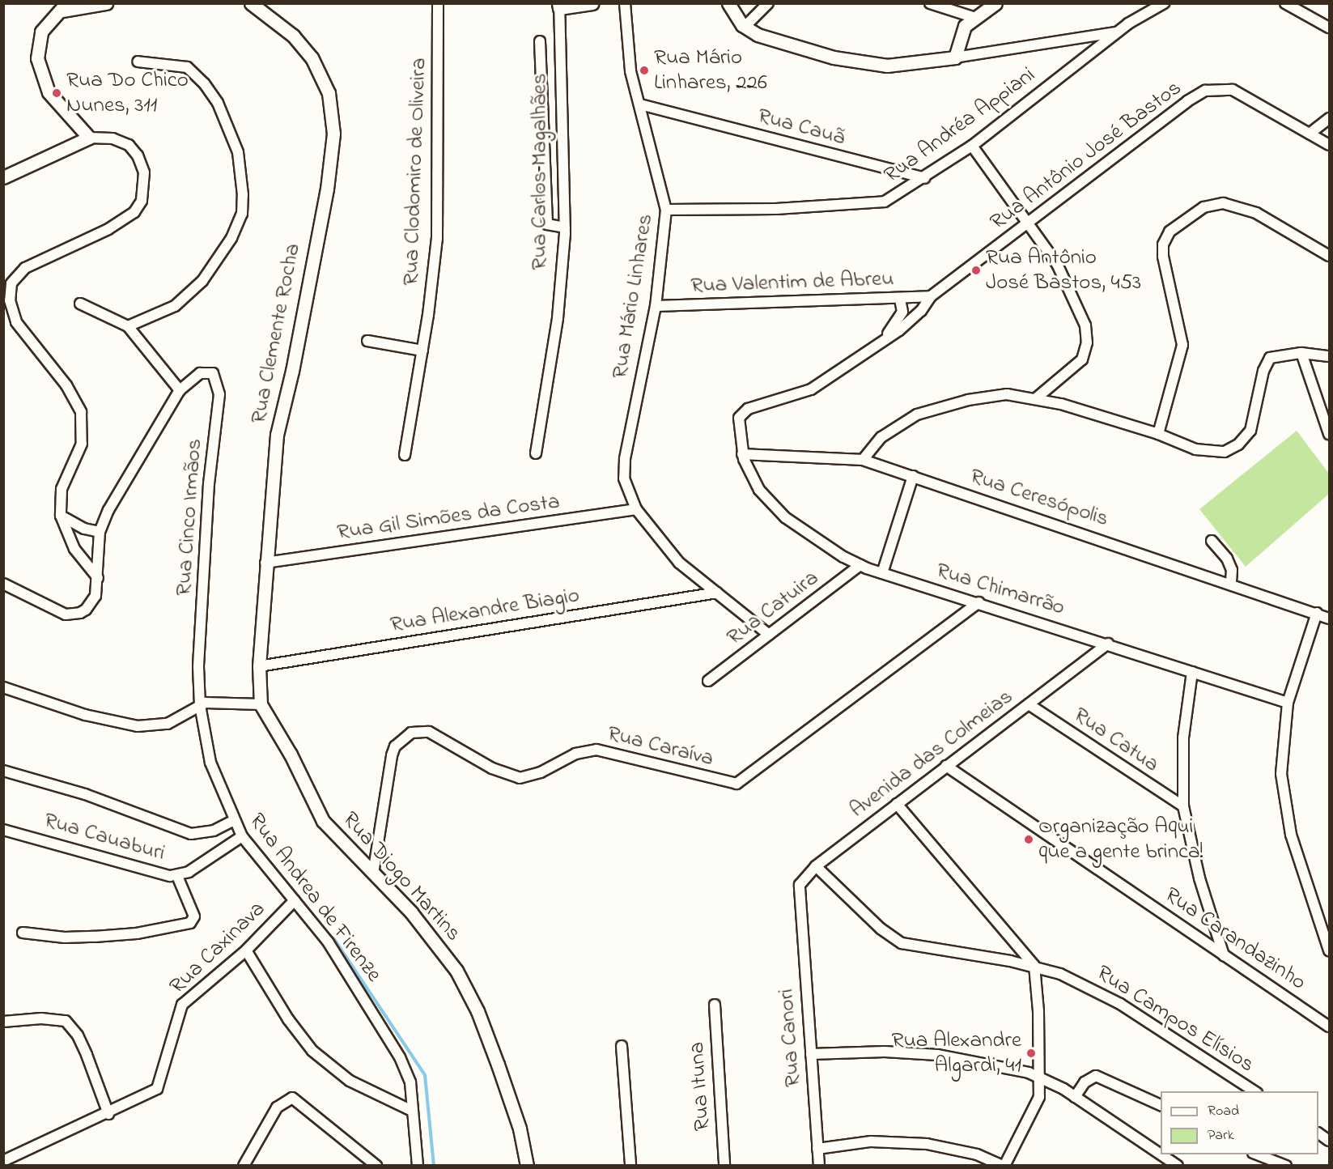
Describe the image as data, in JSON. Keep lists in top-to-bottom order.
{
  "streets": {
    "street": [
      "Rua Andréa Appiani",
      "Rua Cauã",
      "Rua Antônio José Bastos",
      "Rua Clodomiro de Oliveira",
      "Rua Carlos Magalhães",
      "Rua Valentim de Abreu",
      "Rua Mário Linhares",
      "Rua Clemente Rocha",
      "Rua Ceresópolis",
      "Rua Cinco Irmãos",
      "Rua Gil Simões da Costa",
      "Rua Chimarrão",
      "Rua Catuira",
      "Rua Alexandre Biagio",
      "Rua Catua",
      "Rua Caraíva",
      "Avenida das Colmeias",
      "Rua Cauaburi",
      "Rua Diogo Martins",
      "Rua Andrea de Firenze",
      "Rua Carandazinho",
      "Rua Caxinava",
      "Rua Campos Elísios",
      "Rua Canori",
      "Rua Ituna"
    ]
  },
  "crossings": [
    ["Rua Andréa Appiani", "Rua Cauã"],
    ["Rua Andréa Appiani", "Rua Mário Linhares"],
    ["Rua Cauã", "Rua Mário Linhares"],
    ["Rua Antônio José Bastos", "Rua Valentim de Abreu"],
    ["Rua Antônio José Bastos", "Rua Ceresópolis"],
    ["Rua Antônio José Bastos", "Rua Chimarrão"],
    ["Rua Valentim de Abreu", "Rua Mário Linhares"],
    ["Rua Mário Linhares", "Rua Gil Simões da Costa"],
    ["Rua Mário Linhares", "Rua Catuira"],
    ["Rua Mário Linhares", "Rua Alexandre Biagio"],
    ["Rua Clemente Rocha", "Rua Gil Simões da Costa"],
    ["Rua Clemente Rocha", "Rua Alexandre Biagio"],
    ["Rua Clemente Rocha", "Rua Diogo Martins"],
    ["Rua Ceresópolis", "Rua Chimarrão"],
    ["Rua Cinco Irmãos", "Rua Andrea de Firenze"],
    ["Rua Chimarrão", "Rua Catuira"],
    ["Rua Chimarrão", "Rua Caraíva"],
    ["Rua Chimarrão", "Avenida das Colmeias"],
    ["Rua Catua", "Avenida das Colmeias"],
    ["Rua Caraíva", "Rua Diogo Martins"],
    ["Avenida das Colmeias", "Rua Carandazinho"],
    ["Avenida das Colmeias", "Rua Campos Elísios"],
    ["Avenida das Colmeias", "Rua Canori"],
    ["Rua Cauaburi", "Rua Andrea de Firenze"],
    ["Rua Andrea de Firenze", "Rua Caxinava"]
  ],
  "places": [
    "Rua Mário Linhares, 226",
    "Rua Do Chico Nunes, 311",
    "Rua Antônio José Bastos, 453",
    "Organização Aqui que a gente brinca!",
    "Rua Alexandre Algardi, 41"
  ],
  "legend": ["Road", "Park"]
}
